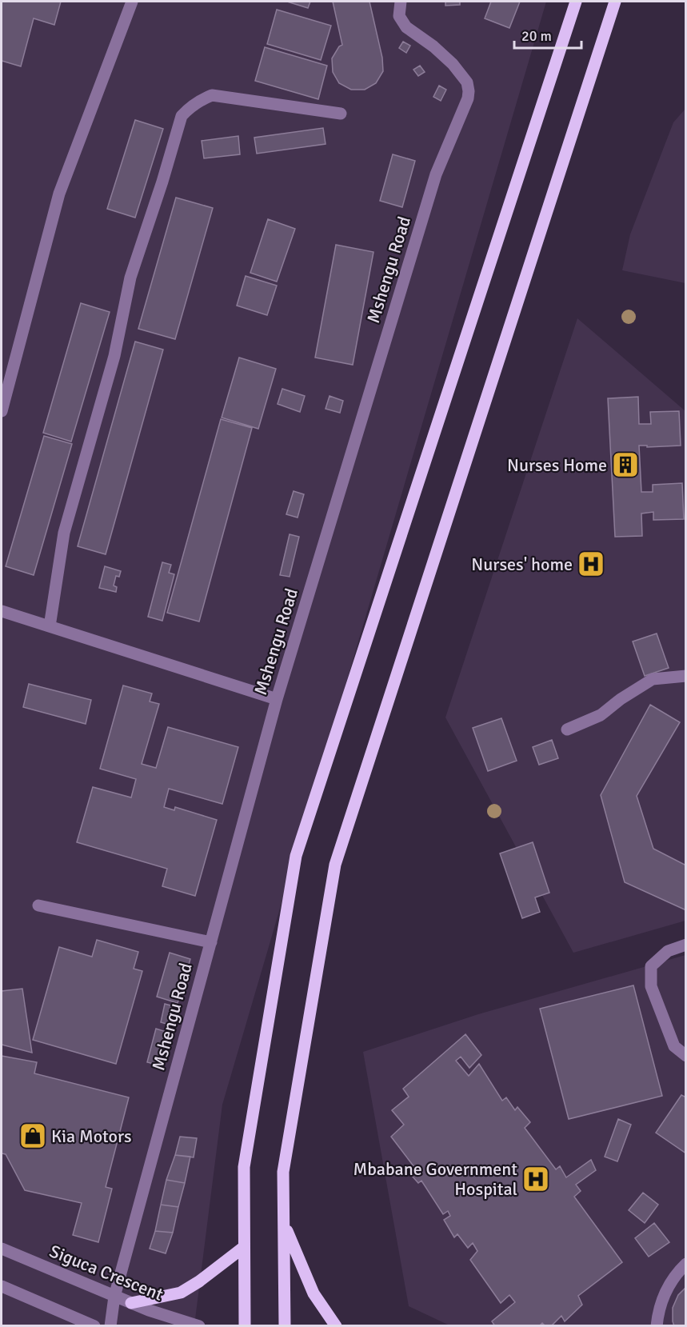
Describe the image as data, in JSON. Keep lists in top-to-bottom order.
{
  "streets": {
    "street": ["Mshengu Road", "Siguca Crescent"]
  },
  "crossings": [
    ["Mshengu Road", "Siguca Crescent"]
  ],
  "places": {
    "building": ["Nurses Home"],
    "hospital": ["Nurses' home", "Mbabane Government Hospital"],
    "shop": ["Kia Motors"]
  },
  "scale_bar": "20 m"
}
